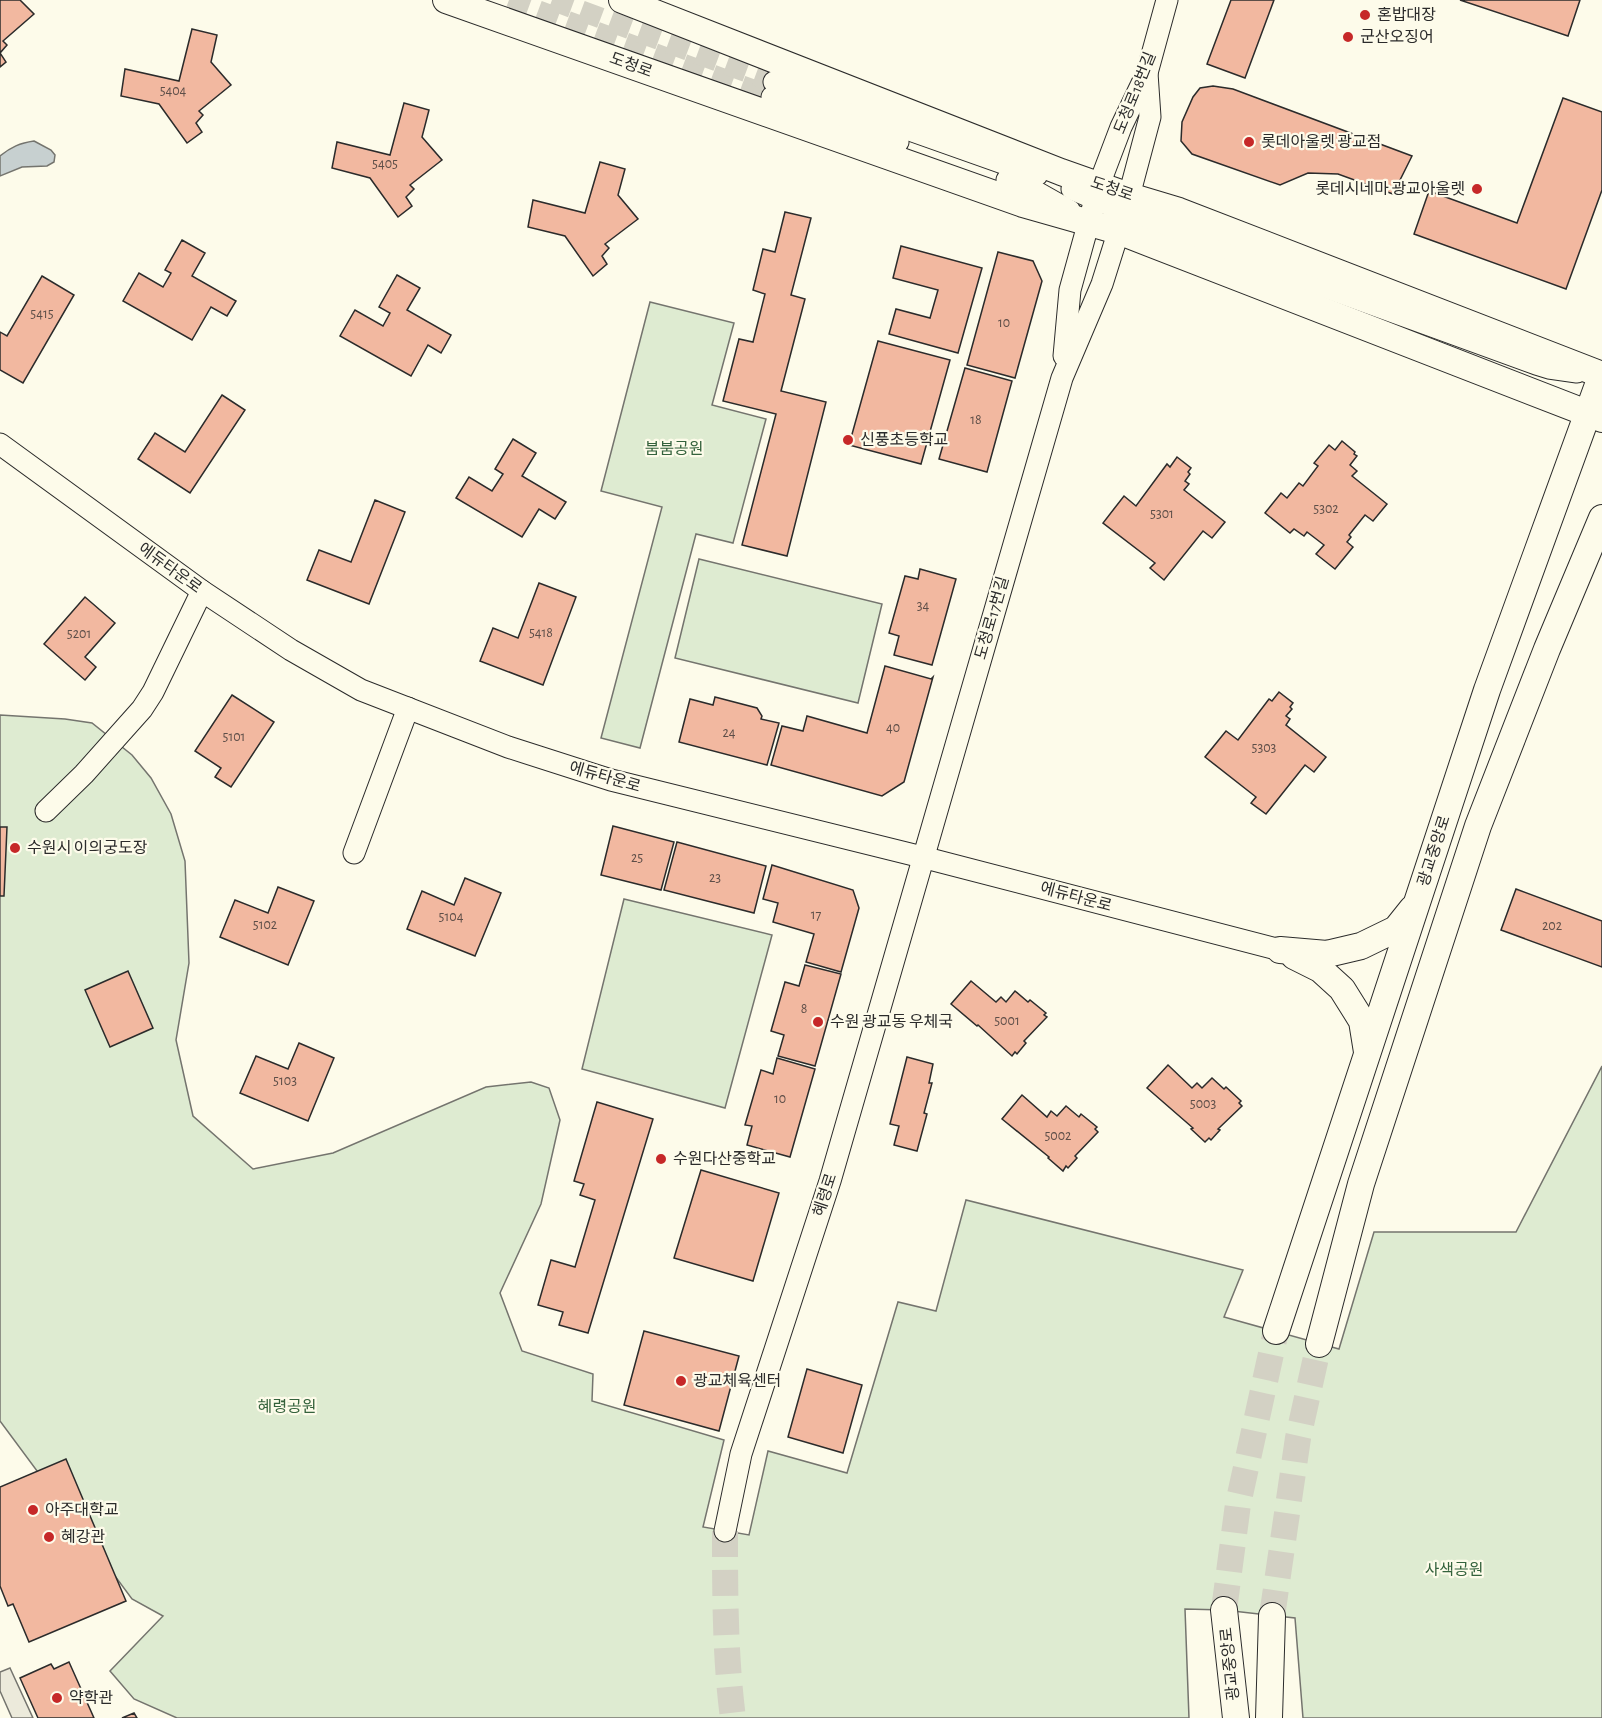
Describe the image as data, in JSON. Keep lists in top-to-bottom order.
{
  "streets": {
    "main road": ["도청로", "광교중앙로"],
    "street": [
      "도청로18번길",
      "에듀타운로",
      "도청로17번길",
      "혜령로"
    ]
  },
  "crossings": [
    ["도청로", "도청로18번길"],
    ["도청로", "도청로17번길"],
    ["도청로", "광교중앙로"],
    ["도청로18번길", "도청로17번길"],
    ["에듀타운로", "도청로17번길"],
    ["에듀타운로", "혜령로"],
    ["도청로17번길", "혜령로"]
  ],
  "parks": ["붐붐공원", "혜령공원", "사색공원"],
  "places": [
    "혼밥대장",
    "군산오징어",
    "롯데아울렛 광교점",
    "롯데시네마 광교아울렛",
    "신풍초등학교",
    "수원시 이의궁도장",
    "수원 광교동 우체국",
    "수원다산중학교",
    "광교체육센터",
    "아주대학교",
    "혜강관",
    "약학관"
  ],
  "house_numbers": [
    "5404",
    "5405",
    "5415",
    "10",
    "18",
    "5302",
    "5301",
    "34",
    "5418",
    "5201",
    "40",
    "24",
    "5101",
    "5303",
    "25",
    "23",
    "17",
    "5104",
    "5102",
    "202",
    "8",
    "5001",
    "5103",
    "10",
    "5003",
    "5002"
  ]
}
